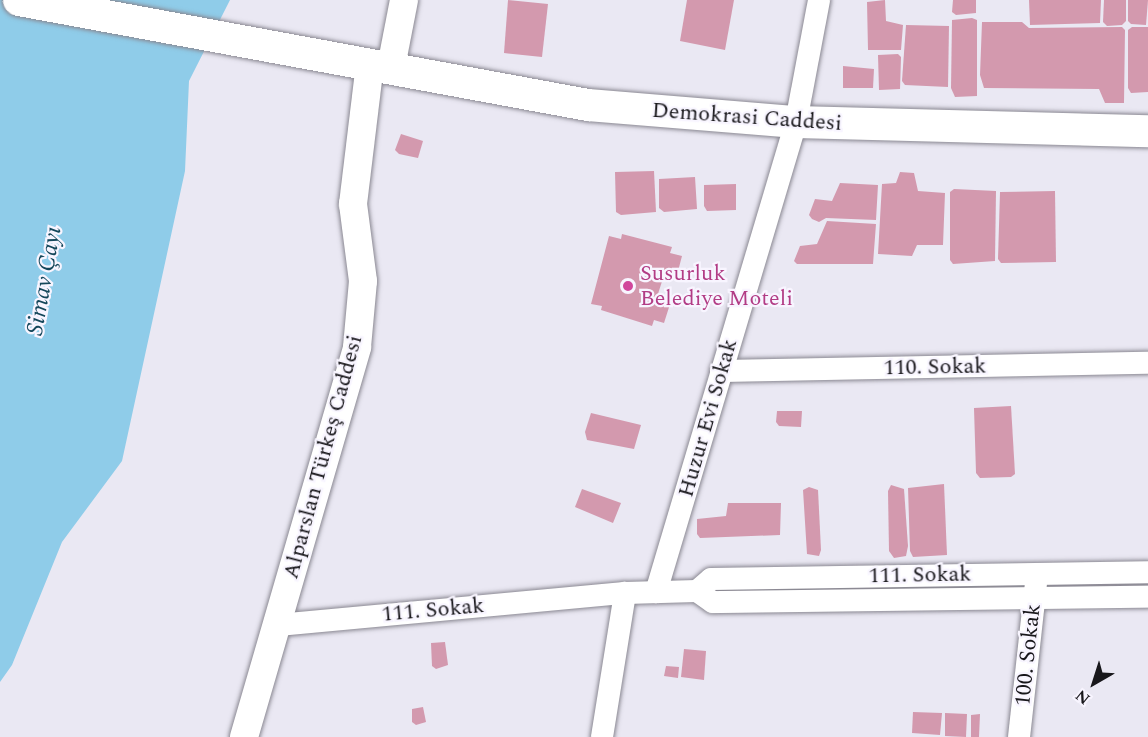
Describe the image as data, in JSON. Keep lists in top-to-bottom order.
{
  "streets": {
    "main road": ["Demokrasi Caddesi"],
    "street": [
      "110. Sokak",
      "Huzur Evi Sokak",
      "Alparslan Türkeş Caddesi",
      "111. Sokak",
      "100. Sokak"
    ]
  },
  "crossings": [
    ["Demokrasi Caddesi", "Huzur Evi Sokak"],
    ["Demokrasi Caddesi", "Alparslan Türkeş Caddesi"],
    ["110. Sokak", "Huzur Evi Sokak"],
    ["Huzur Evi Sokak", "111. Sokak"],
    ["Alparslan Türkeş Caddesi", "111. Sokak"],
    ["111. Sokak", "100. Sokak"]
  ],
  "water": ["Simav Çayı"],
  "places": ["Susurluk Belediye Moteli"],
  "north": "bottom left"
}
